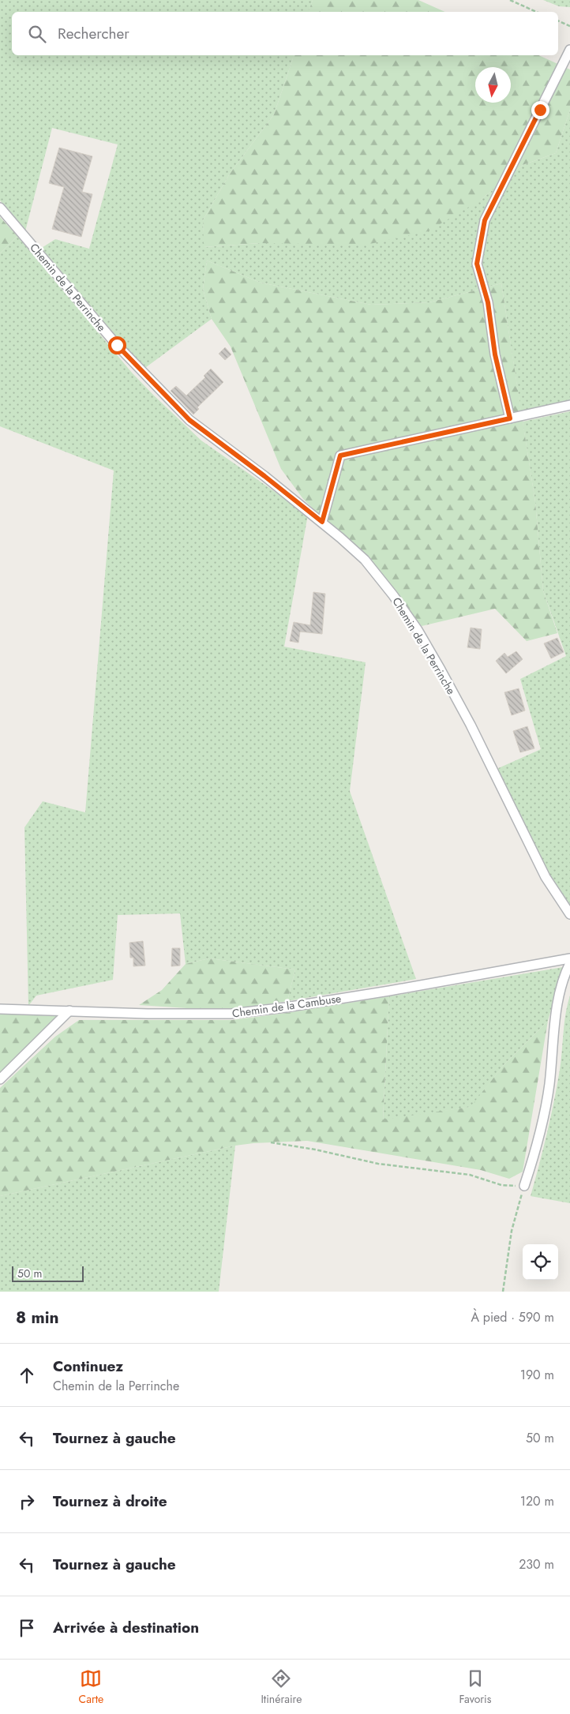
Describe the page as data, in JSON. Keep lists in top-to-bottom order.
{
  "streets": {
    "street": ["Chemin de la Perrinche", "Chemin de la Cambuse"]
  },
  "scale_bar": "50 m",
  "north": "bottom",
  "page": {
    "search": "Rechercher",
    "scale": "50 m",
    "heading": ["8 min", "À pied · 590 m"],
    "list": [
      ["Continuez", "Chemin de la Perrinche", "190 m"],
      ["Tournez à gauche", "50 m"],
      ["Tournez à droite", "120 m"],
      ["Tournez à gauche", "230 m"],
      "Arrivée à destination"
    ],
    "nav": ["Carte", "Itinéraire", "Favoris"]
  }
}
